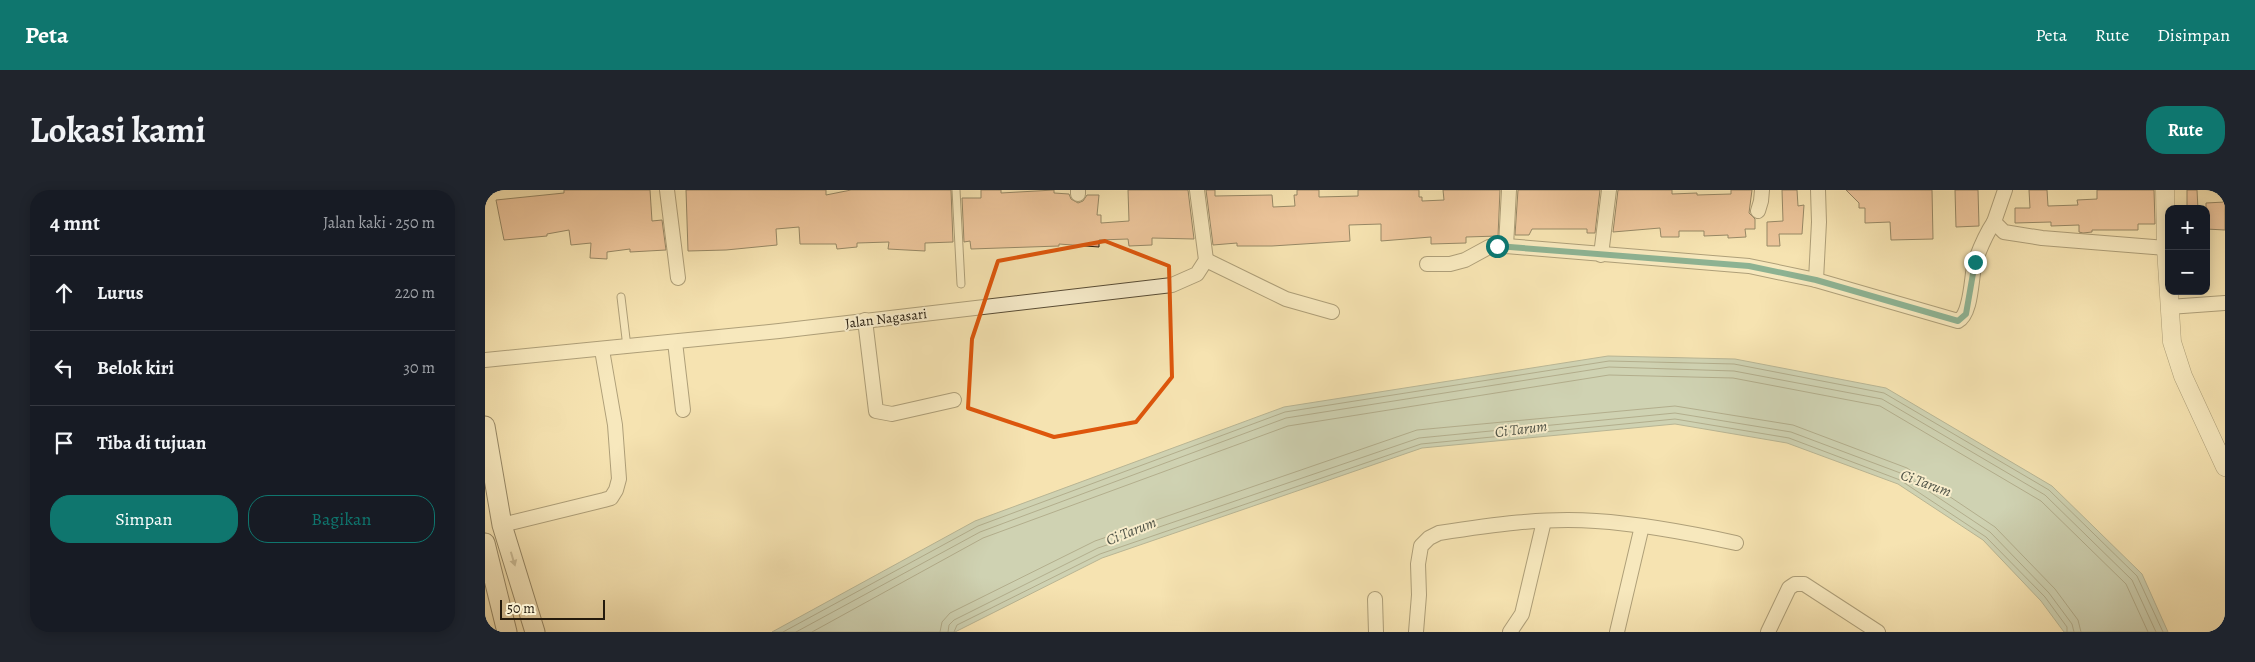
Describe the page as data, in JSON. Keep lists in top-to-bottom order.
{
  "streets": {
    "street": ["Jalan Nagasari"]
  },
  "water": ["Ci Tarum"],
  "scale_bar": "50 m",
  "page": {
    "header": "Peta",
    "nav": ["Peta", "Rute", "Disimpan"],
    "title": "Lokasi kami",
    "buttons": [
      "Rute",
      ["Simpan", "Bagikan"]
    ],
    "heading": ["4 mnt", "Jalan kaki · 250 m"],
    "map_buttons": ["+", "−"],
    "list": [
      ["Lurus", "220 m"],
      ["Belok kiri", "30 m"],
      "Tiba di tujuan"
    ],
    "scale": "50 m"
  }
}
